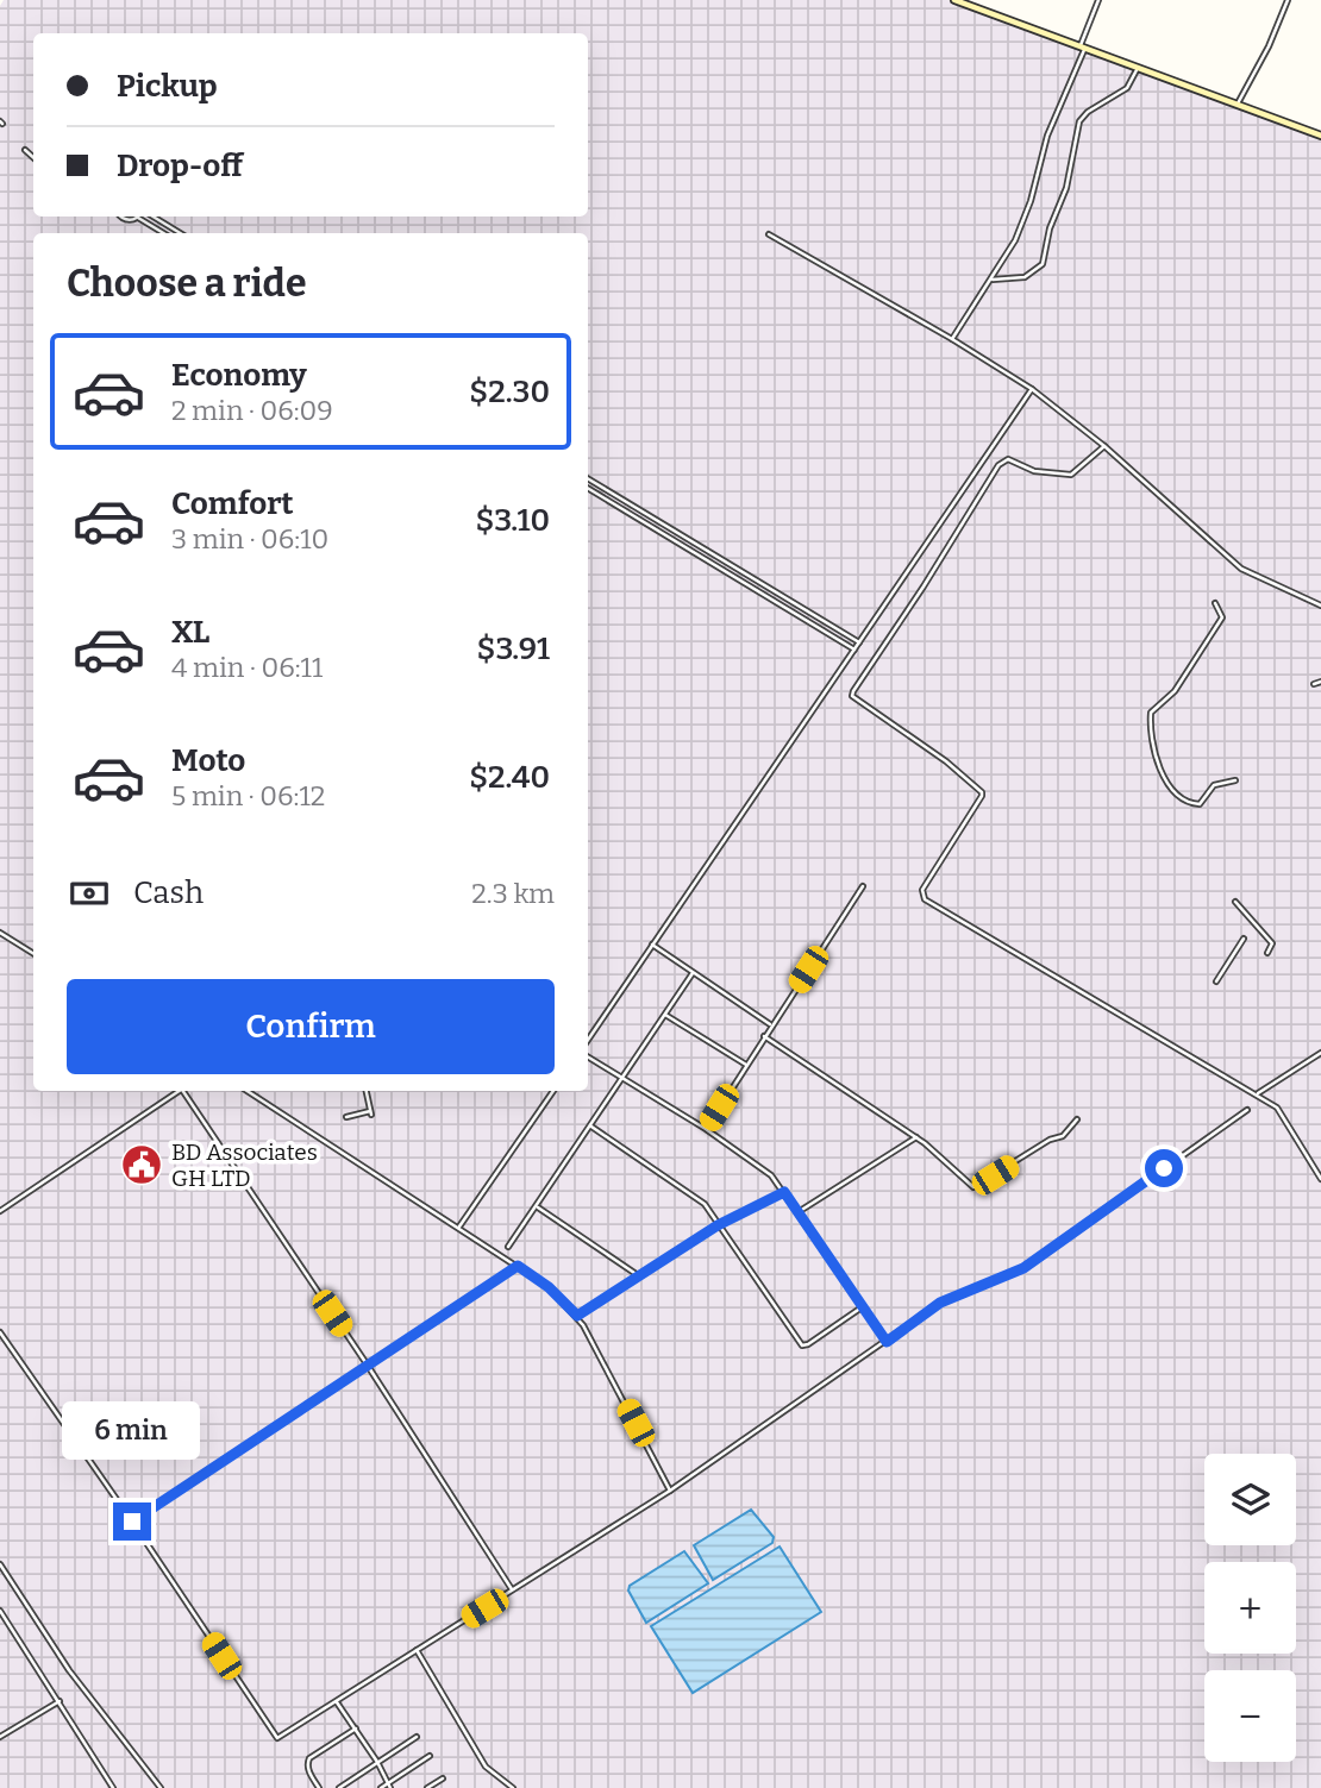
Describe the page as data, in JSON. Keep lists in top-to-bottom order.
{
  "places": {
    "public building": ["BD Associates GH LTD"]
  },
  "page": {
    "banner": ["Pickup", "Drop-off"],
    "heading": "Choose a ride",
    "list": [
      {
        "name": "Economy",
        "note": "2 min · 06:09",
        "value": "$2.30"
      },
      {
        "name": "Comfort",
        "note": "3 min · 06:10",
        "value": "$3.10"
      },
      {
        "name": "XL",
        "note": "4 min · 06:11",
        "value": "$3.91"
      },
      {
        "name": "Moto",
        "note": "5 min · 06:12",
        "value": "$2.40"
      }
    ],
    "pay": ["Cash", "2.3 km"],
    "buttons": "Confirm",
    "bubble": "6 min",
    "map_buttons": ["+", "−"]
  }
}
